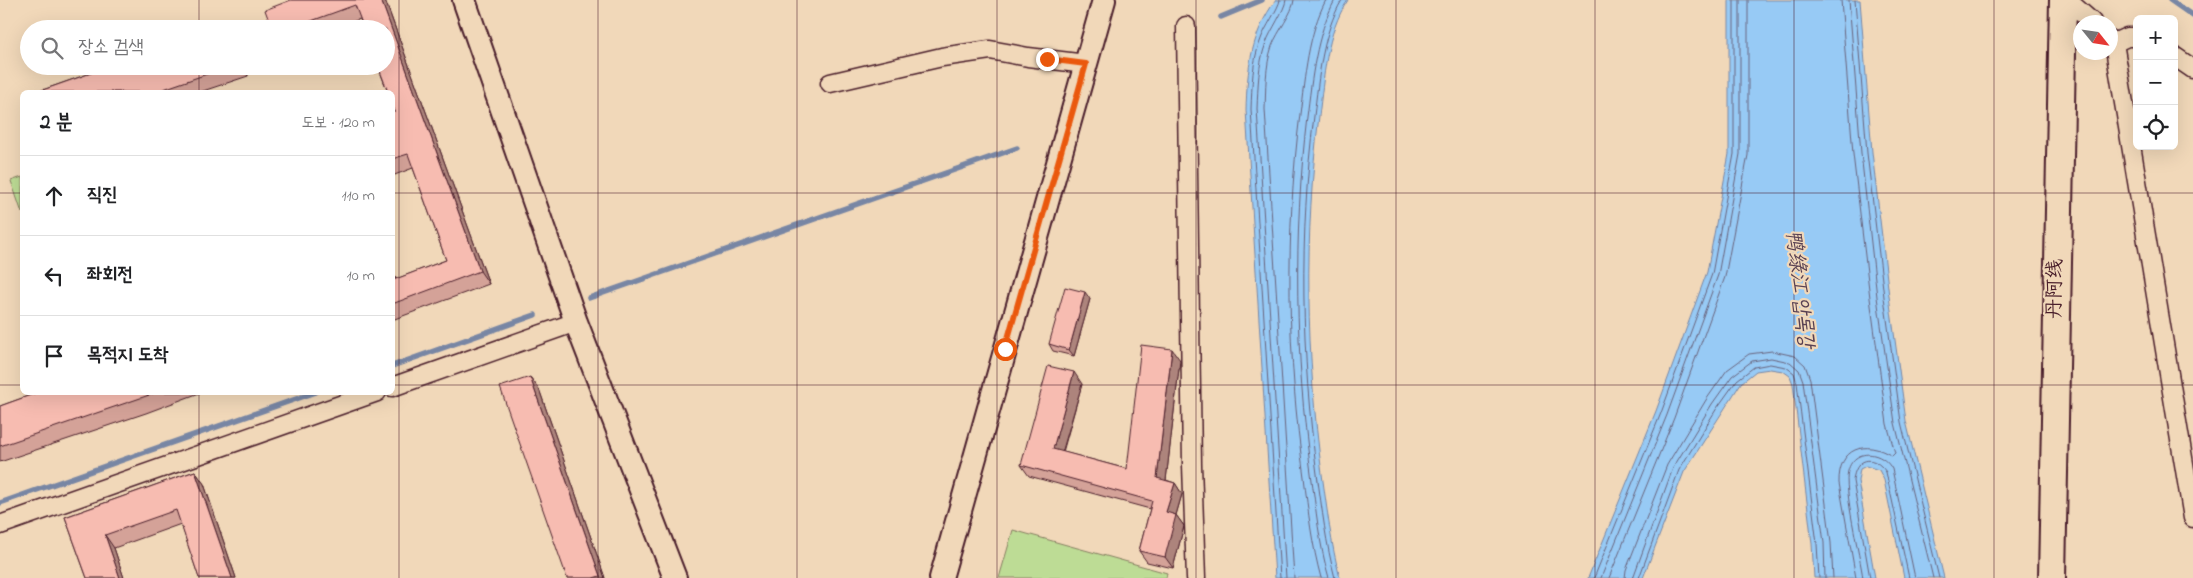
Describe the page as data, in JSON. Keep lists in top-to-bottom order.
{
  "streets": {
    "highway": ["丹阿线"]
  },
  "water": ["鸭绿江 압록강"],
  "north": "bottom right",
  "page": {
    "map_buttons": ["+", "−"],
    "search": "장소 검색",
    "heading": ["2 분", "도보 · 120 m"],
    "list": [
      ["직진", "110 m"],
      ["좌회전", "10 m"],
      "목적지 도착"
    ]
  }
}
